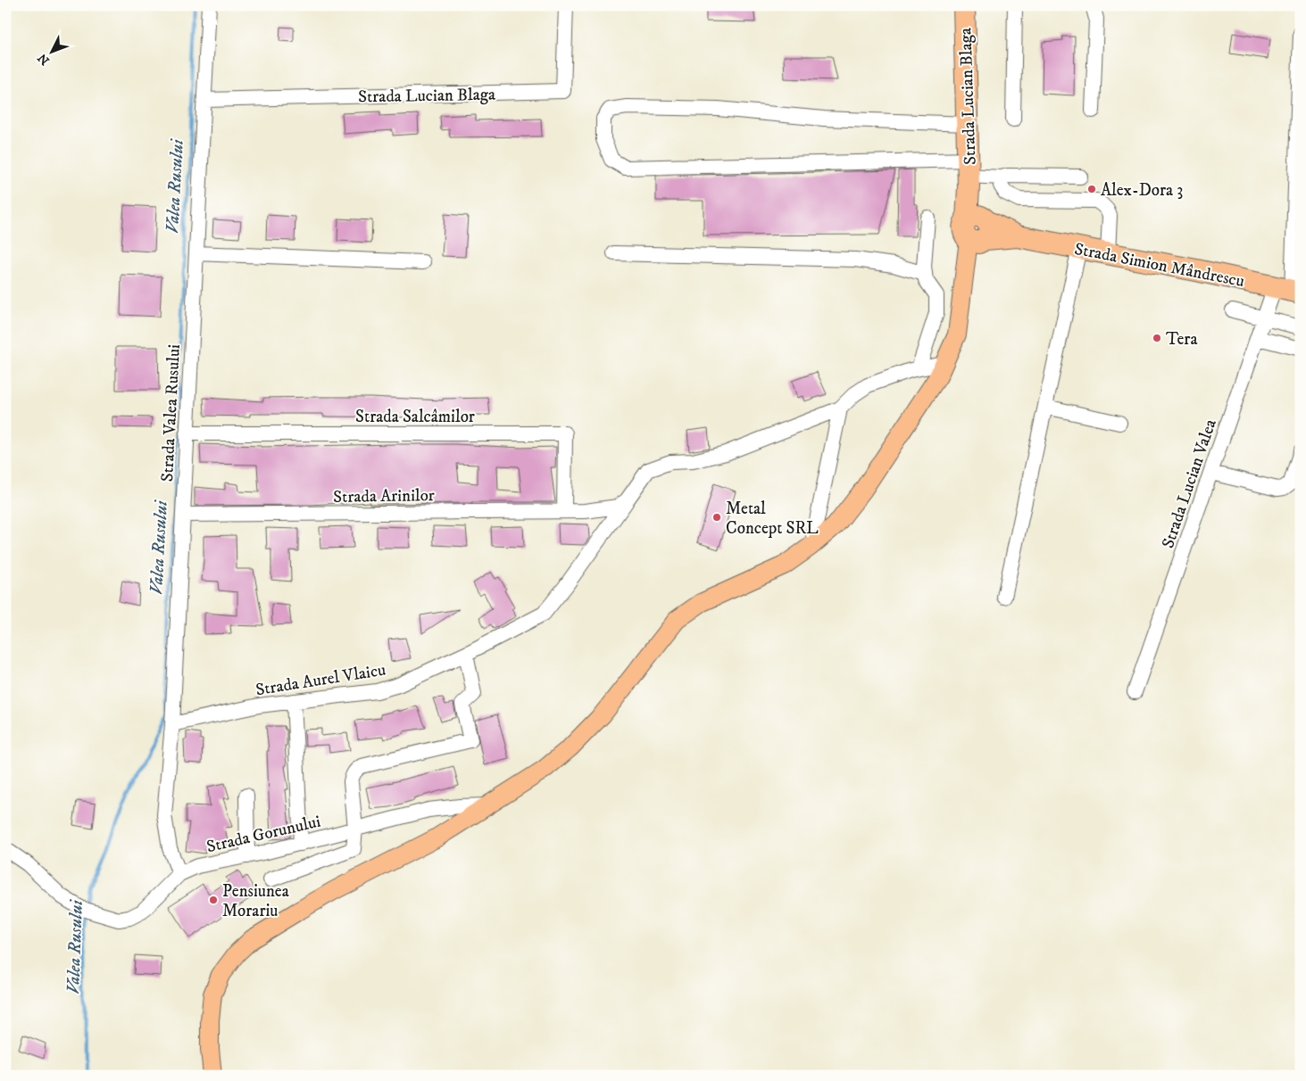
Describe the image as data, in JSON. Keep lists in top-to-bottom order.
{
  "streets": {
    "highway": ["Strada Lucian Blaga", "Strada Simion Mândrescu"],
    "street": [
      "Strada Valea Rusului",
      "Strada Salcâmilor",
      "Strada Lucian Valea",
      "Strada Arinilor",
      "Strada Aurel Vlaicu",
      "Strada Gorunului"
    ]
  },
  "crossings": [
    ["Strada Lucian Blaga", "Strada Simion Mândrescu"],
    ["Strada Lucian Blaga", "Strada Valea Rusului"],
    ["Strada Simion Mândrescu", "Strada Lucian Valea"],
    ["Strada Valea Rusului", "Strada Salcâmilor"],
    ["Strada Valea Rusului", "Strada Arinilor"],
    ["Strada Valea Rusului", "Strada Aurel Vlaicu"],
    ["Strada Valea Rusului", "Strada Gorunului"],
    ["Strada Salcâmilor", "Strada Arinilor"],
    ["Strada Arinilor", "Strada Aurel Vlaicu"]
  ],
  "water": ["Valea Rusului"],
  "places": [
    "Alex-Dora 3",
    "Tera",
    "Metal Concept SRL",
    "Pensiunea Morariu"
  ],
  "north": "bottom left"
}
